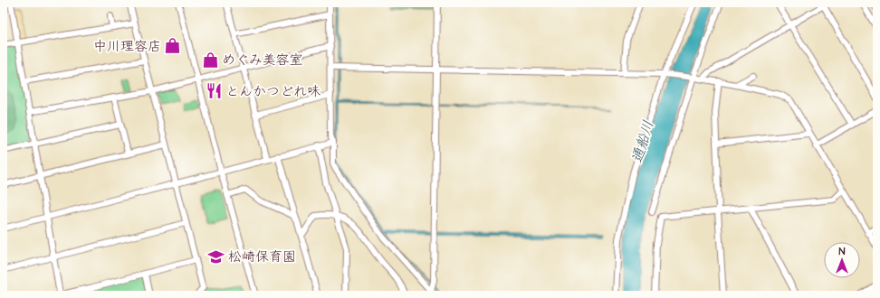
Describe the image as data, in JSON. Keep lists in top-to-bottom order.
{
  "water": ["通船川"],
  "places": {
    "shop": ["中川理容店", "めぐみ美容室"],
    "restaurant": ["とんかつどれ味"],
    "school or university": ["松崎保育園"]
  },
  "north": "top"
}
